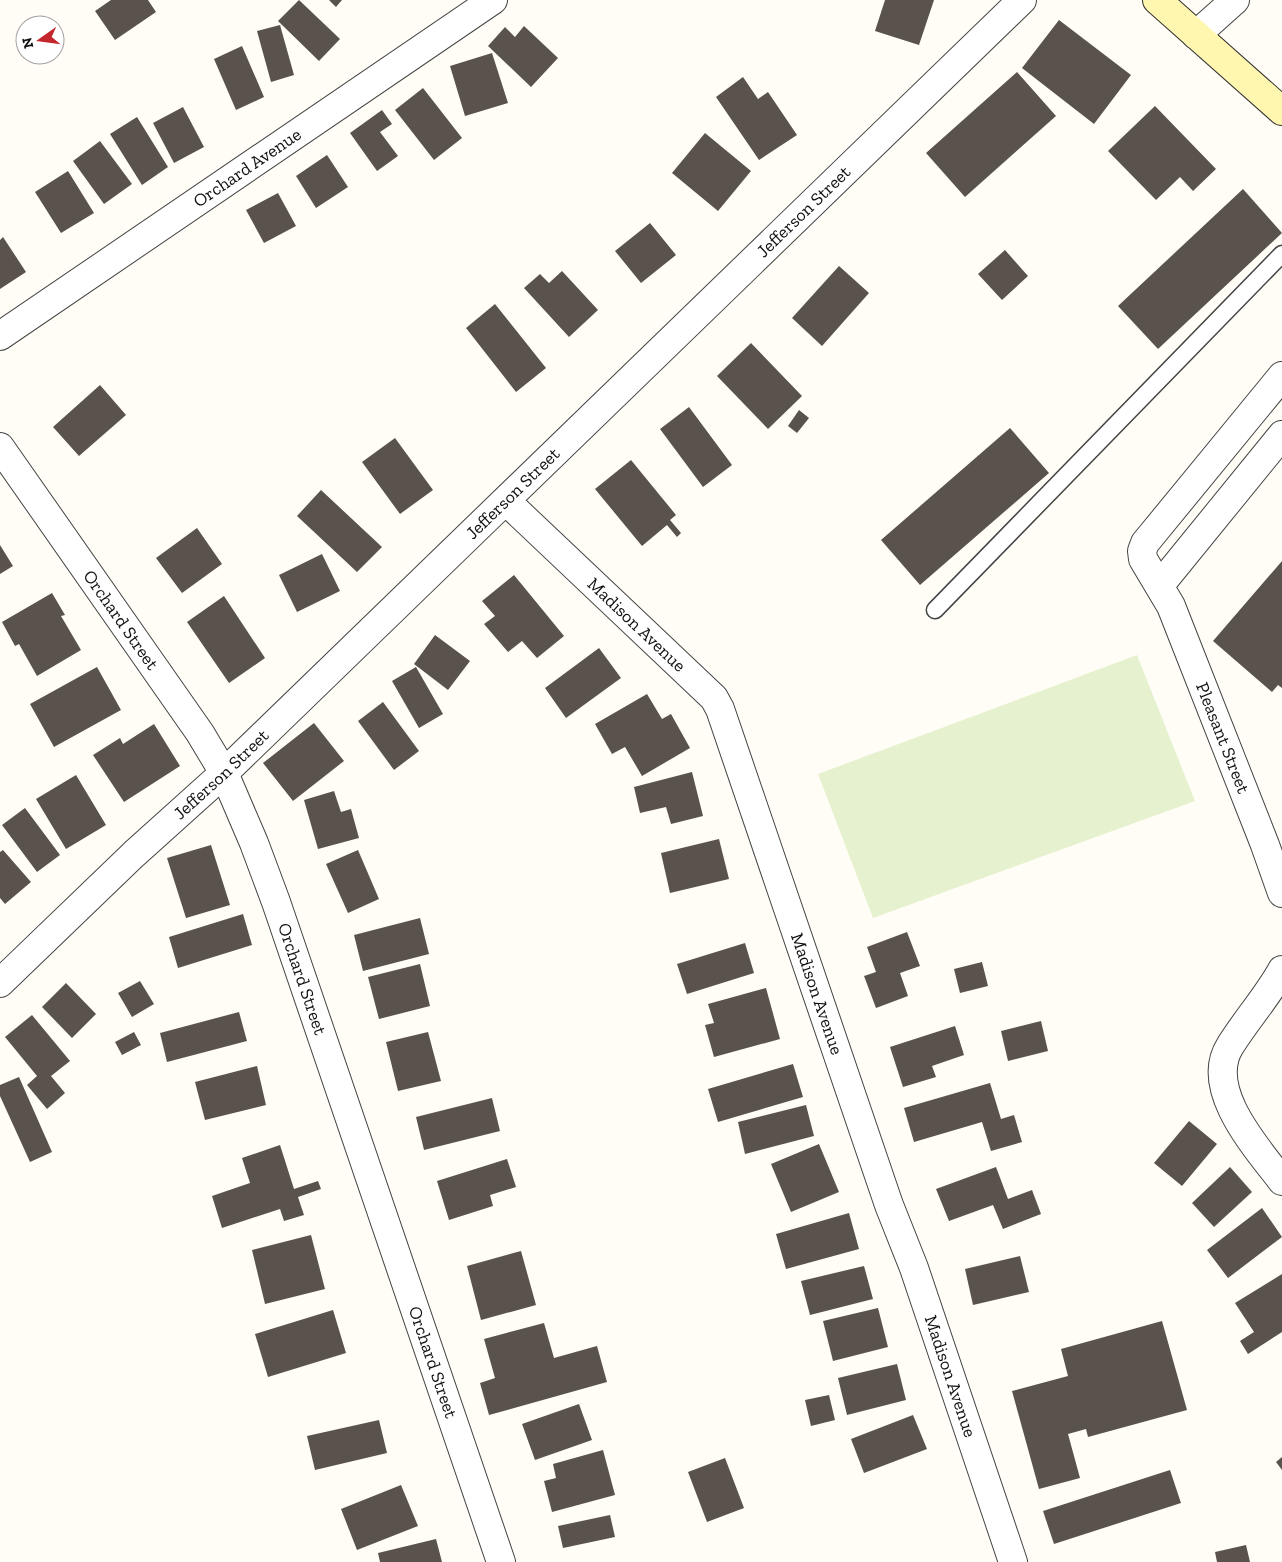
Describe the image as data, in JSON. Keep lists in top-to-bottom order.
{
  "streets": {
    "street": [
      "Orchard Avenue",
      "Jefferson Street",
      "Orchard Street",
      "Madison Avenue",
      "Pleasant Street"
    ]
  },
  "crossings": [
    ["Jefferson Street", "Orchard Street"],
    ["Jefferson Street", "Madison Avenue"]
  ],
  "north": "left"
}
